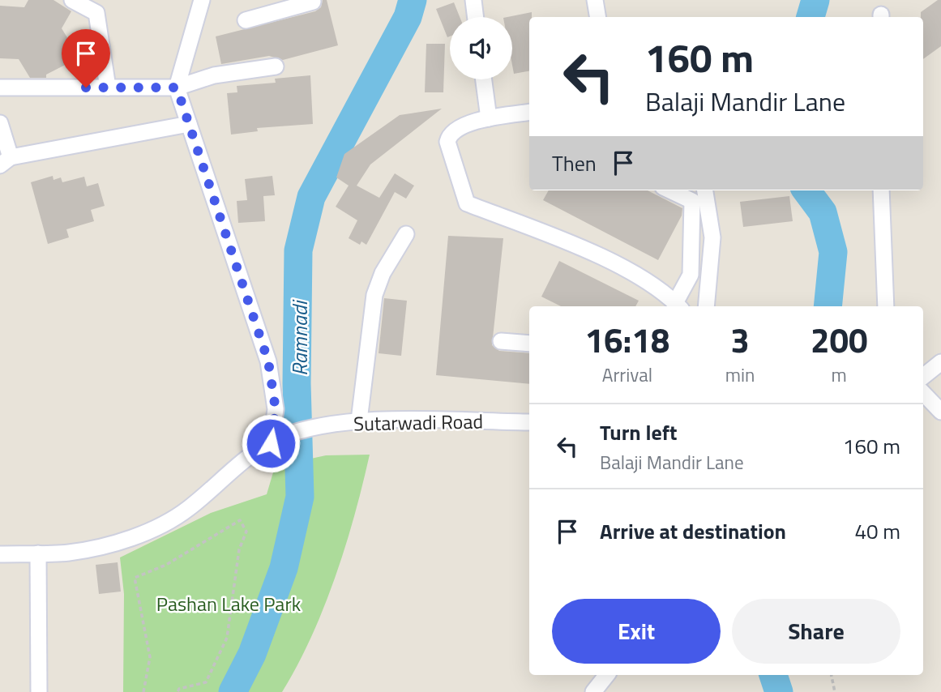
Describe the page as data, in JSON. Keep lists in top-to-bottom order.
{
  "streets": {
    "street": ["Sutarwadi Road"]
  },
  "water": ["Ramnadi"],
  "parks": ["Pashan Lake Park"],
  "page": {
    "turn": ["160 m", "Balaji Mandir Lane"],
    "then": "Then",
    "eta": [
      "16:18",
      "Arrival",
      "3",
      "min",
      "200",
      "m"
    ],
    "list": [
      {
        "name": "Turn left",
        "note": "Balaji Mandir Lane",
        "value": "160 m"
      },
      {
        "name": "Arrive at destination",
        "value": "40 m"
      }
    ],
    "buttons": ["Exit", "Share"]
  }
}
